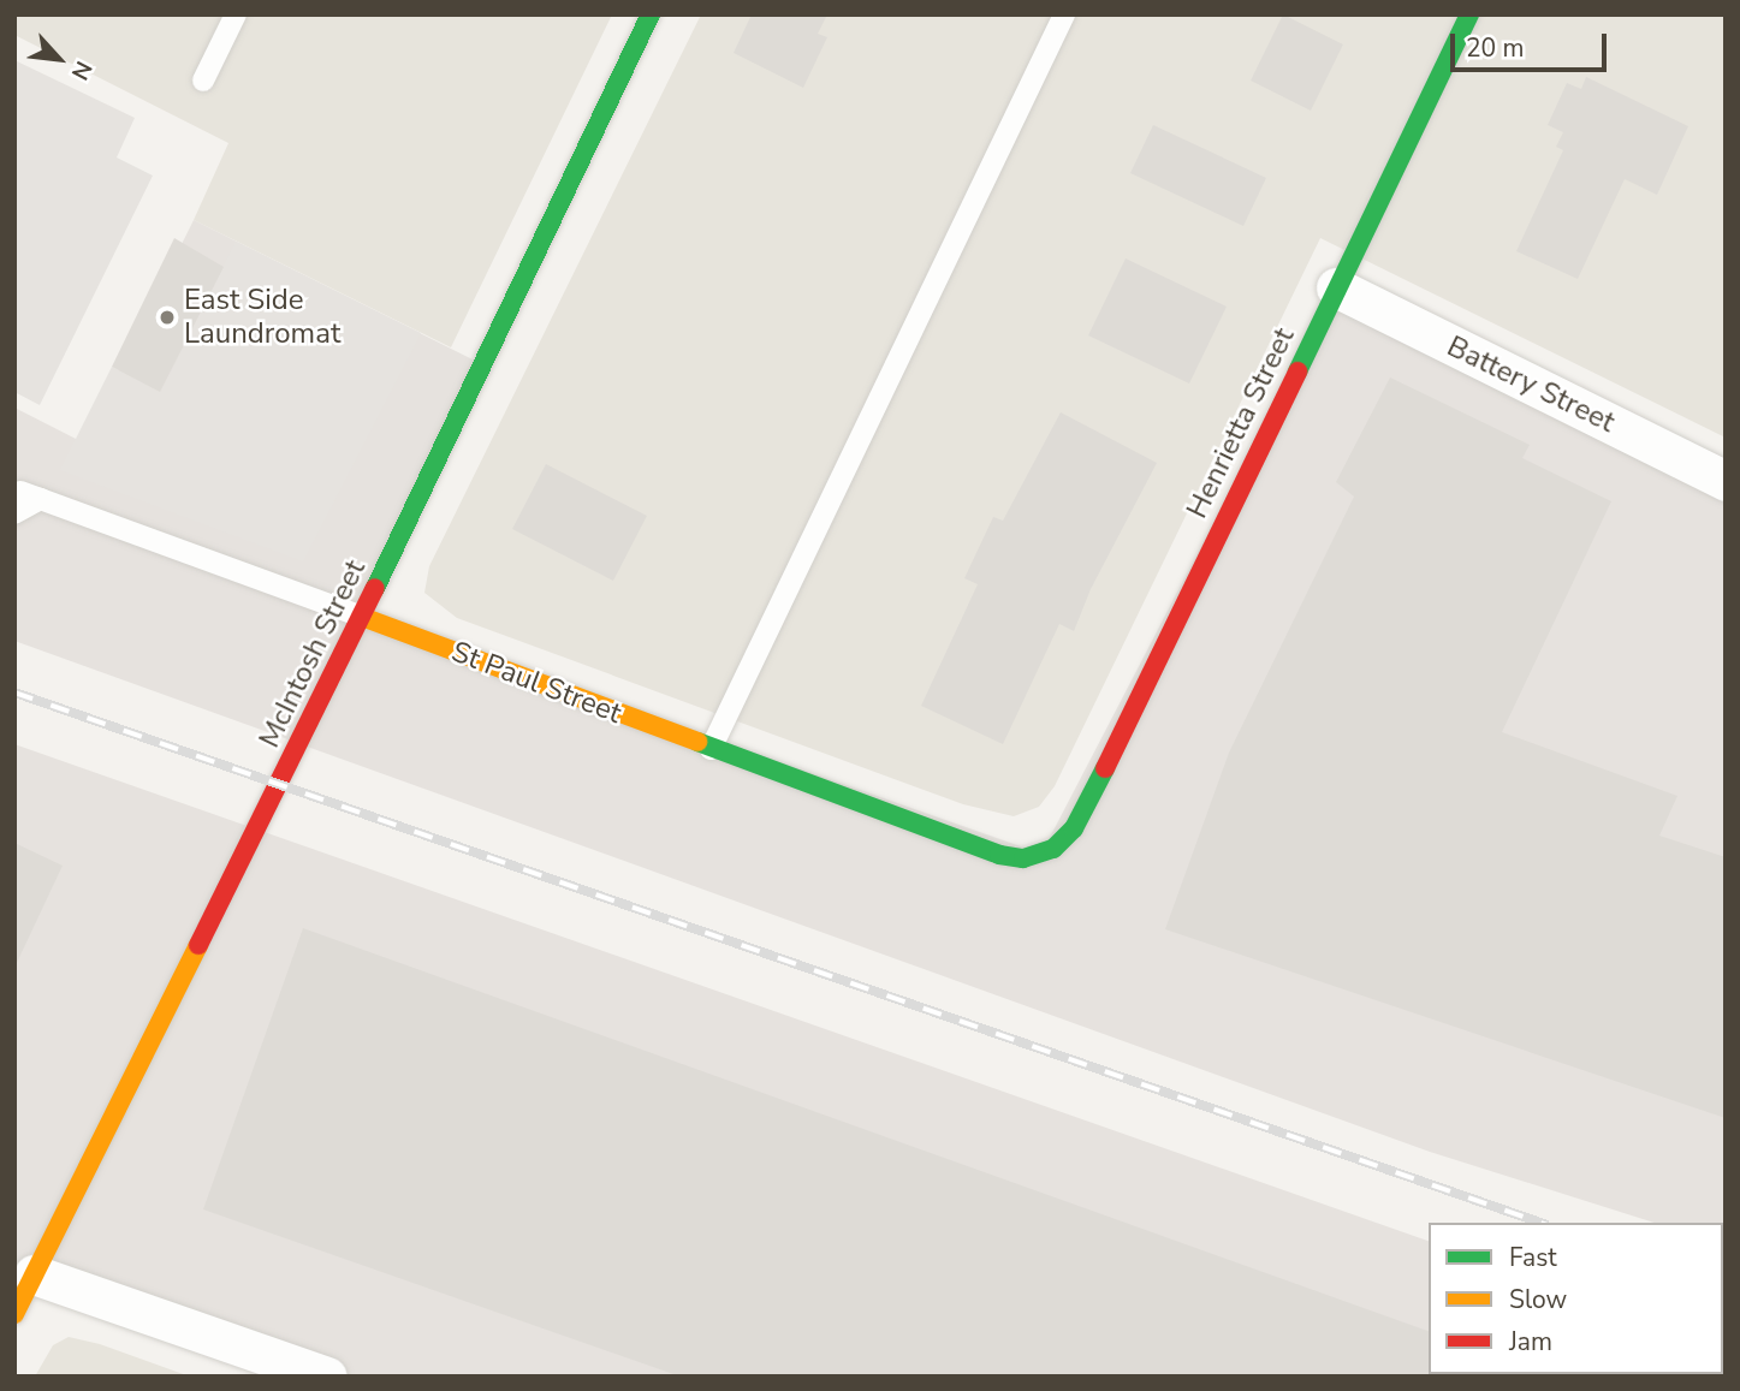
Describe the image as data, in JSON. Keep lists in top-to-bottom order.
{
  "streets": {
    "street": [
      "Battery Street",
      "Henrietta Street",
      "McIntosh Street",
      "St Paul Street"
    ]
  },
  "crossings": [
    ["Battery Street", "Henrietta Street"],
    ["Henrietta Street", "St Paul Street"],
    ["McIntosh Street", "St Paul Street"]
  ],
  "places": ["East Side Laundromat"],
  "legend": ["Fast", "Slow", "Jam"],
  "scale_bar": "20 m",
  "north": "bottom right"
}
